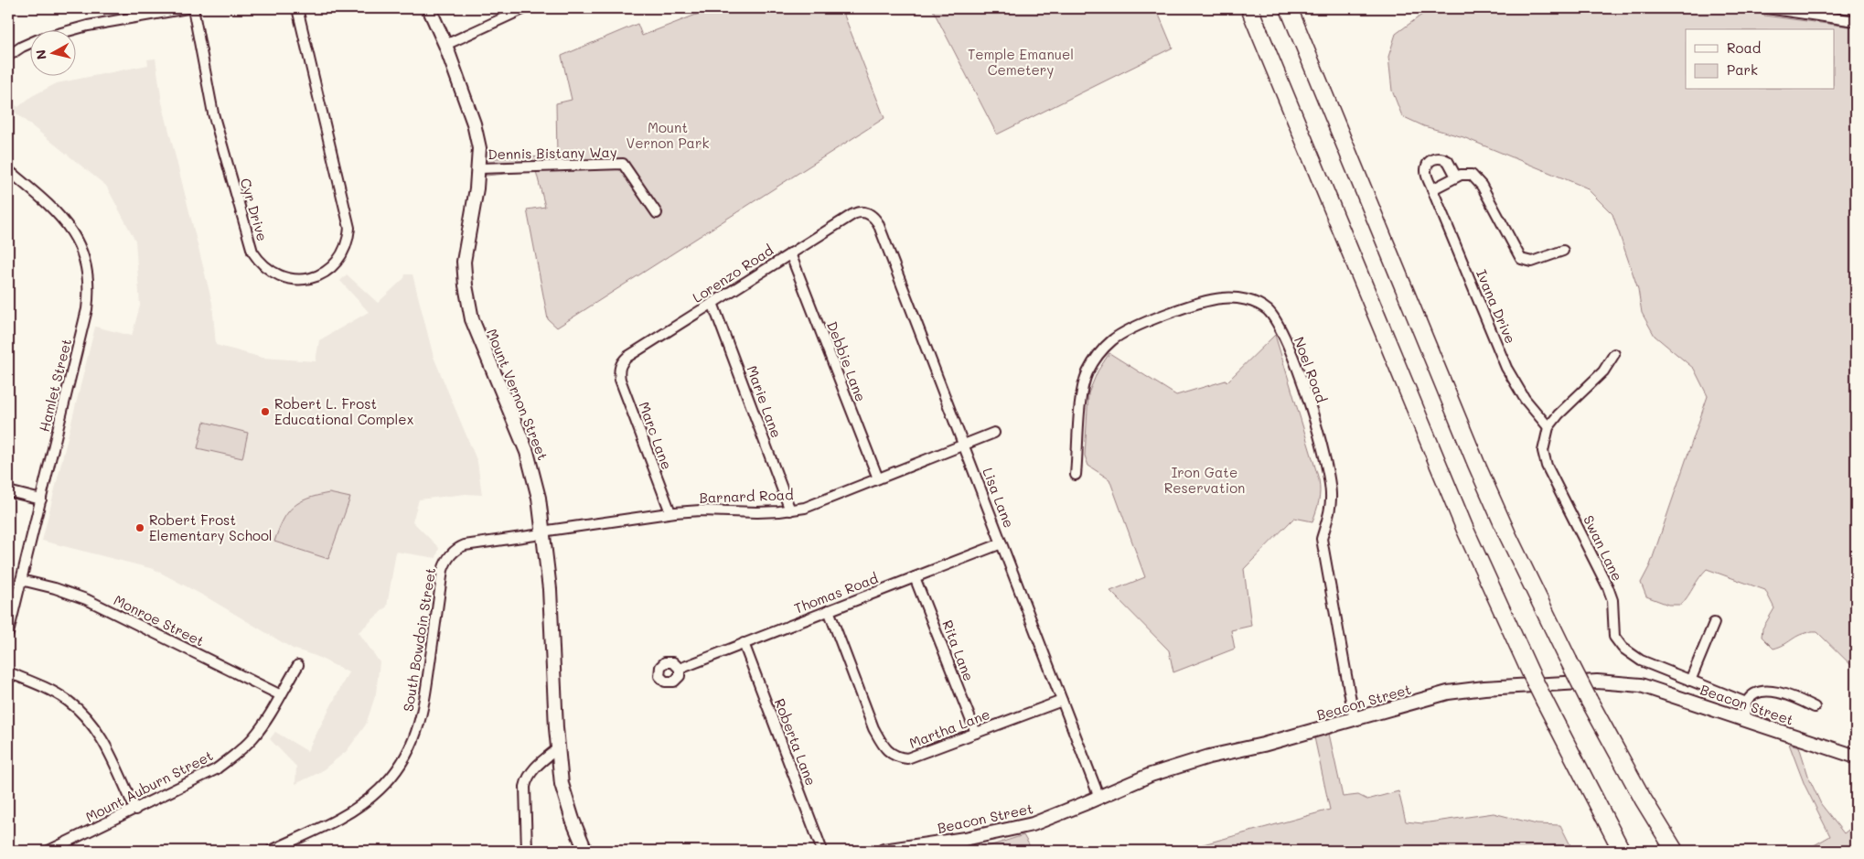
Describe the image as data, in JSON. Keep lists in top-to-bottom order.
{
  "streets": {
    "main road": ["Mount Vernon Street", "Beacon Street"],
    "street": [
      "Dennis Bistany Way",
      "Cyr Drive",
      "Lorenzo Road",
      "Ivana Drive",
      "Debbie Lane",
      "Noel Road",
      "Hamlet Street",
      "Marie Lane",
      "Marc Lane",
      "Barnard Road",
      "Lisa Lane",
      "Swan Lane",
      "Thomas Road",
      "Monroe Street",
      "South Bowdoin Street",
      "Rita Lane",
      "Martha Lane",
      "Roberta Lane",
      "Mount Auburn Street"
    ]
  },
  "crossings": [
    ["Dennis Bistany Way", "Mount Vernon Street"],
    ["Lorenzo Road", "Debbie Lane"],
    ["Lorenzo Road", "Marie Lane"],
    ["Lorenzo Road", "Marc Lane"],
    ["Lorenzo Road", "Lisa Lane"],
    ["Ivana Drive", "Swan Lane"],
    ["Debbie Lane", "Barnard Road"],
    ["Noel Road", "Beacon Street"],
    ["Hamlet Street", "Monroe Street"],
    ["Mount Vernon Street", "Barnard Road"],
    ["Marie Lane", "Barnard Road"],
    ["Marc Lane", "Barnard Road"],
    ["Barnard Road", "Lisa Lane"],
    ["Barnard Road", "South Bowdoin Street"],
    ["Lisa Lane", "Thomas Road"],
    ["Lisa Lane", "Beacon Street"],
    ["Lisa Lane", "Martha Lane"],
    ["Thomas Road", "Rita Lane"],
    ["Thomas Road", "Martha Lane"],
    ["Thomas Road", "Roberta Lane"],
    ["Monroe Street", "Mount Auburn Street"],
    ["Rita Lane", "Martha Lane"]
  ],
  "parks": ["Temple Emanuel Cemetery", "Mount Vernon Park", "Iron Gate Reservation"],
  "places": ["Robert L. Frost Educational Complex", "Robert Frost Elementary School"],
  "legend": ["Road", "Park"],
  "north": "left"
}
